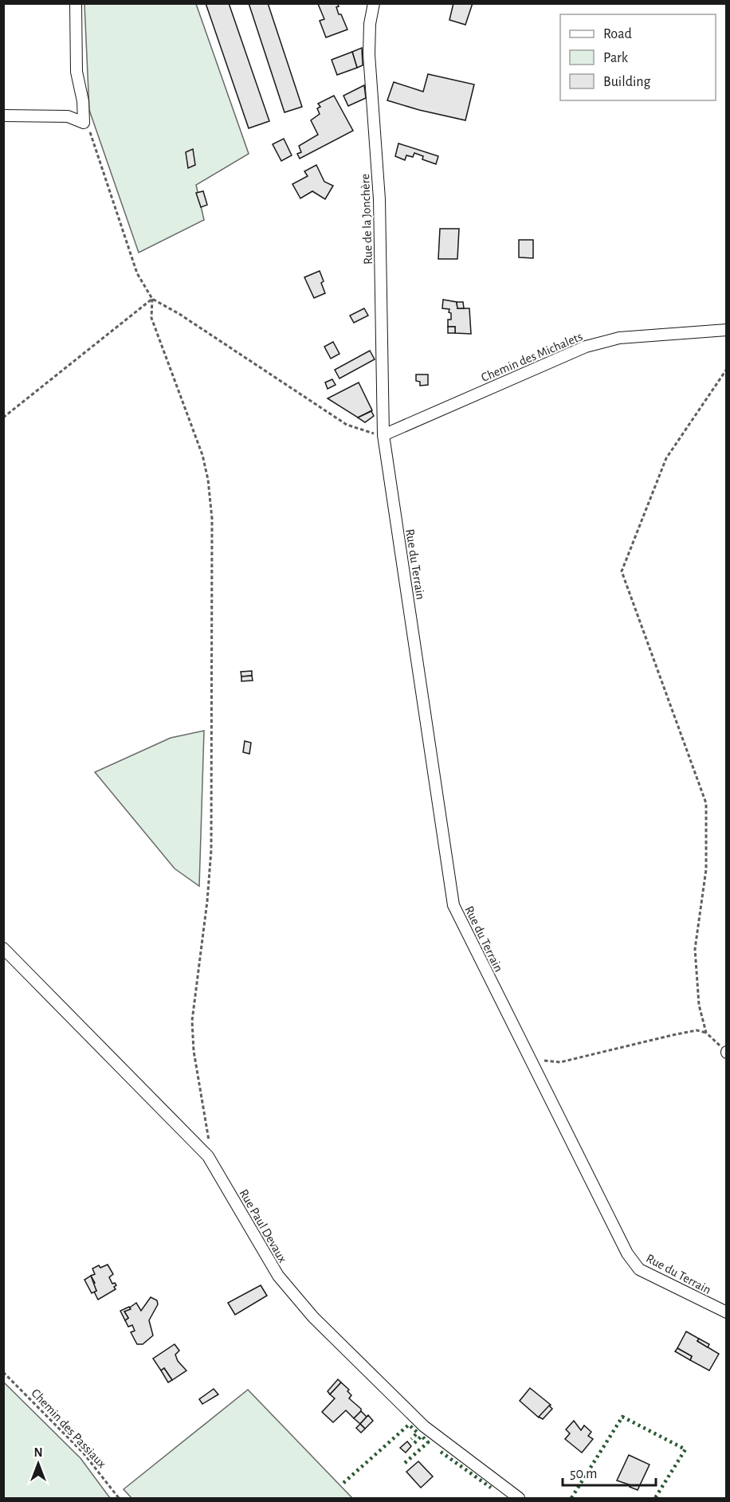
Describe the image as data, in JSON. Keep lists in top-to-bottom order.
{
  "streets": {
    "street": [
      "Rue de la Jonchère",
      "Chemin des Michalets",
      "Rue du Terrain",
      "Rue Paul Devaux"
    ],
    "path": ["Chemin des Passiaux"]
  },
  "crossings": [
    ["Rue de la Jonchère", "Chemin des Michalets"],
    ["Rue de la Jonchère", "Rue du Terrain"],
    ["Chemin des Michalets", "Rue du Terrain"]
  ],
  "legend": ["Road", "Park", "Building"],
  "scale_bar": "50 m",
  "north": "top"
}
